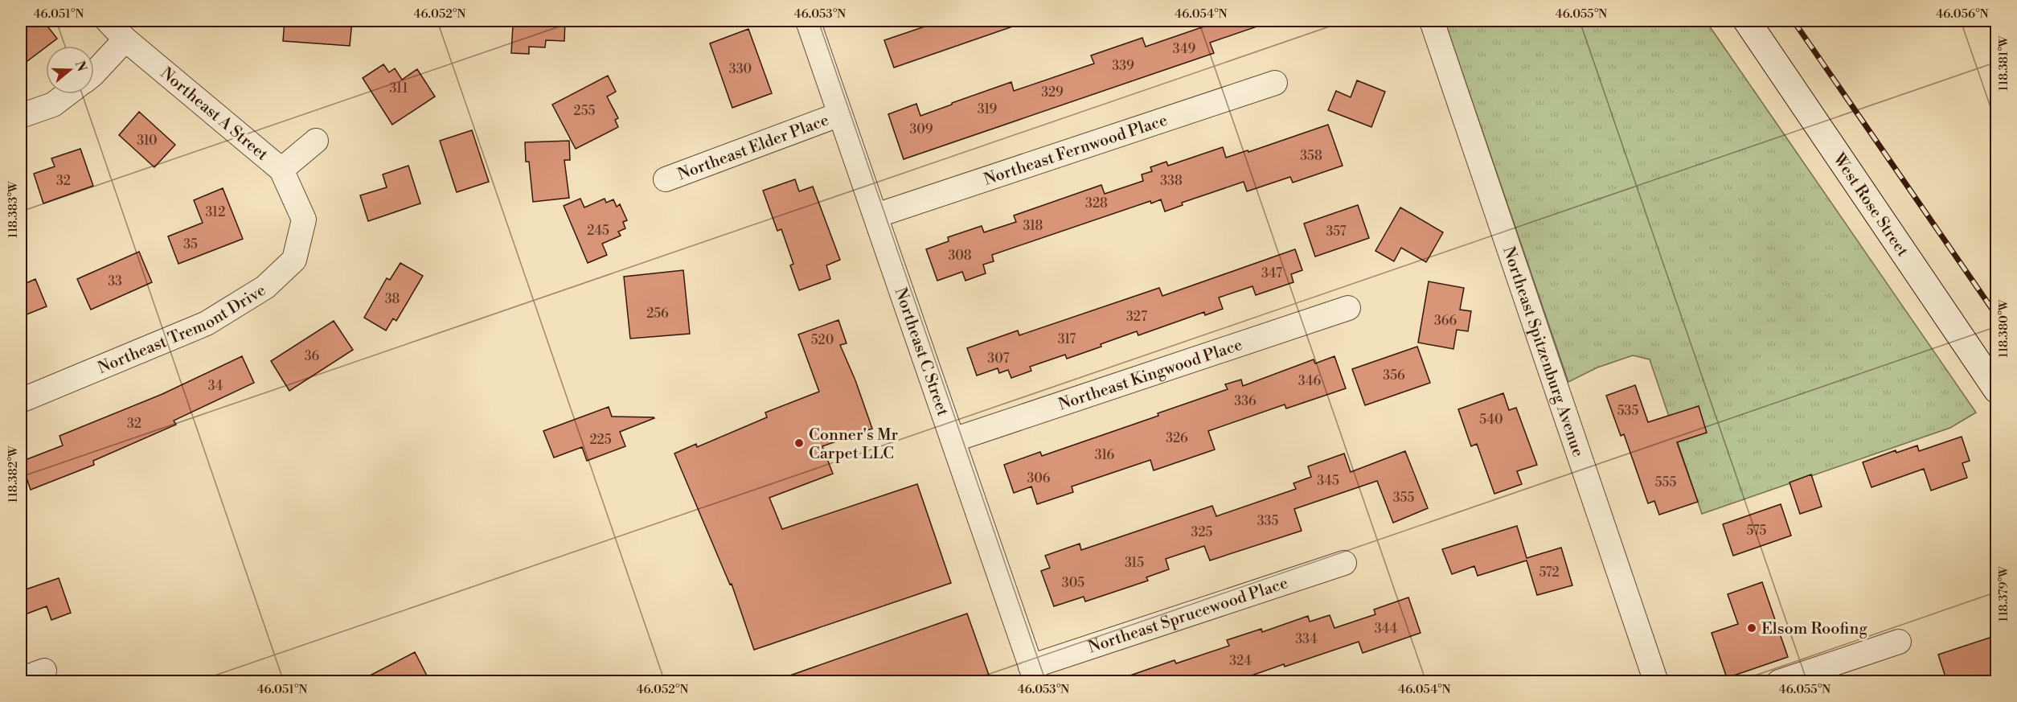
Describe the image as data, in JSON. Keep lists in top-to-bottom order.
{
  "streets": {
    "main road": ["West Rose Street"],
    "street": [
      "Northeast A Street",
      "Northeast Elder Place",
      "Northeast Fernwood Place",
      "Northeast Tremont Drive",
      "Northeast C Street",
      "Northeast Spitzenburg Avenue",
      "Northeast Kingwood Place",
      "Northeast Sprucewood Place"
    ]
  },
  "crossings": [
    ["Northeast A Street", "Northeast Tremont Drive"],
    ["Northeast Elder Place", "Northeast C Street"],
    ["Northeast Fernwood Place", "Northeast C Street"],
    ["Northeast C Street", "Northeast Kingwood Place"],
    ["Northeast C Street", "Northeast Sprucewood Place"]
  ],
  "places": ["Conner's Mr Carpet LLC", "Elsom Roofing"],
  "house_numbers": [
    "349",
    "339",
    "330",
    "311",
    "329",
    "319",
    "255",
    "309",
    "310",
    "358",
    "32",
    "338",
    "328",
    "312",
    "318",
    "245",
    "357",
    "35",
    "308",
    "347",
    "33",
    "38",
    "256",
    "327",
    "366",
    "317",
    "520",
    "36",
    "307",
    "356",
    "346",
    "34",
    "336",
    "535",
    "540",
    "32",
    "326",
    "225",
    "316",
    "306",
    "345",
    "555",
    "355",
    "335",
    "575",
    "325",
    "315",
    "572",
    "305",
    "344",
    "334",
    "324"
  ],
  "north": "right",
  "coordinates": [
    "46.051°N",
    "46.052°N",
    "46.053°N",
    "46.054°N",
    "46.055°N",
    "46.056°N",
    "118.381°W",
    "118.383°W",
    "118.380°W",
    "118.382°W",
    "118.379°W"
  ]
}
